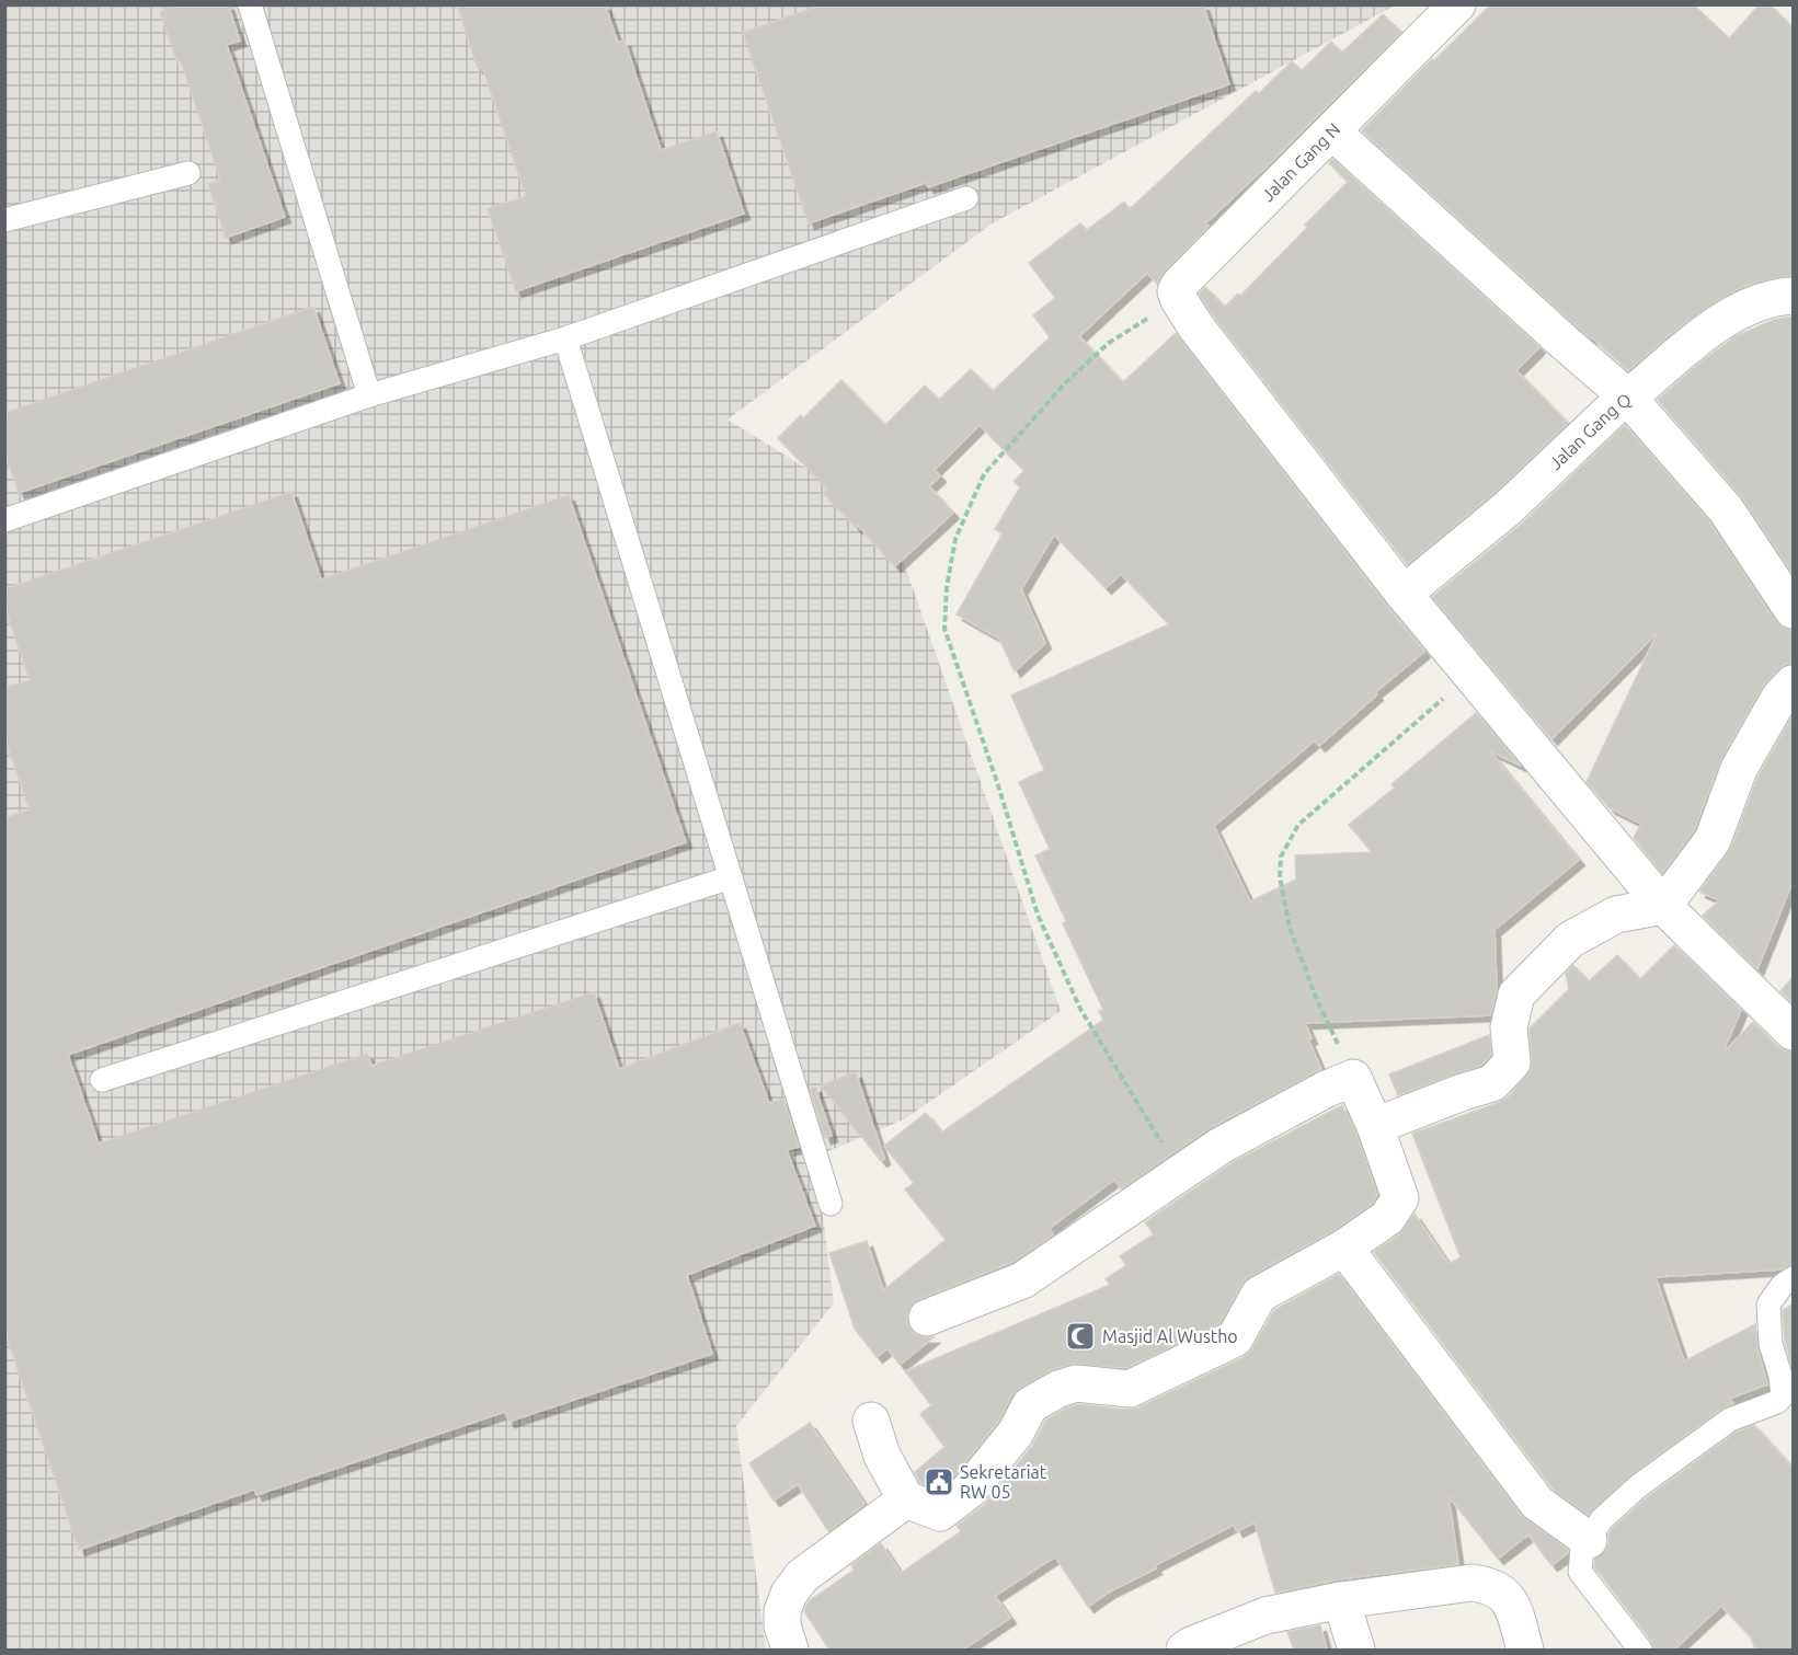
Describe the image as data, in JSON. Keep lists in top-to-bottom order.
{
  "streets": {
    "street": ["Jalan Gang N", "Jalan Gang Q"]
  },
  "places": {
    "mosque": ["Masjid Al Wustho"],
    "public building": ["Sekretariat RW 05"]
  }
}
